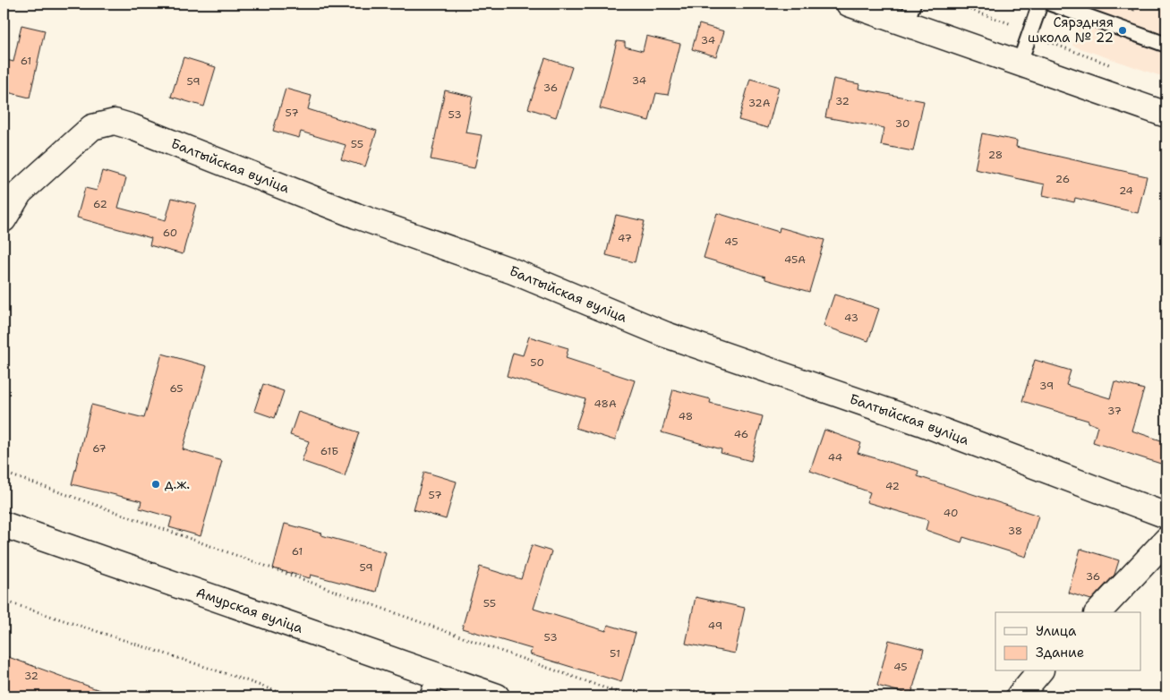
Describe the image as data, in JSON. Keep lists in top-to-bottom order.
{
  "streets": {
    "street": ["Балтыйская вуліца", "Амурская вуліца"]
  },
  "places": ["Сярэдняя школа № 22", "д.ж."],
  "house_numbers": [
    "34",
    "61",
    "34",
    "59",
    "36",
    "32",
    "32А",
    "57",
    "53",
    "30",
    "55",
    "28",
    "26",
    "24",
    "62",
    "60",
    "47",
    "45",
    "45А",
    "43",
    "50",
    "39",
    "65",
    "48А",
    "37",
    "48",
    "46",
    "67",
    "61Б",
    "44",
    "42",
    "57",
    "40",
    "38",
    "61",
    "59",
    "36",
    "55",
    "49",
    "53",
    "51",
    "45",
    "32"
  ],
  "legend": ["Улица", "Здание"]
}
